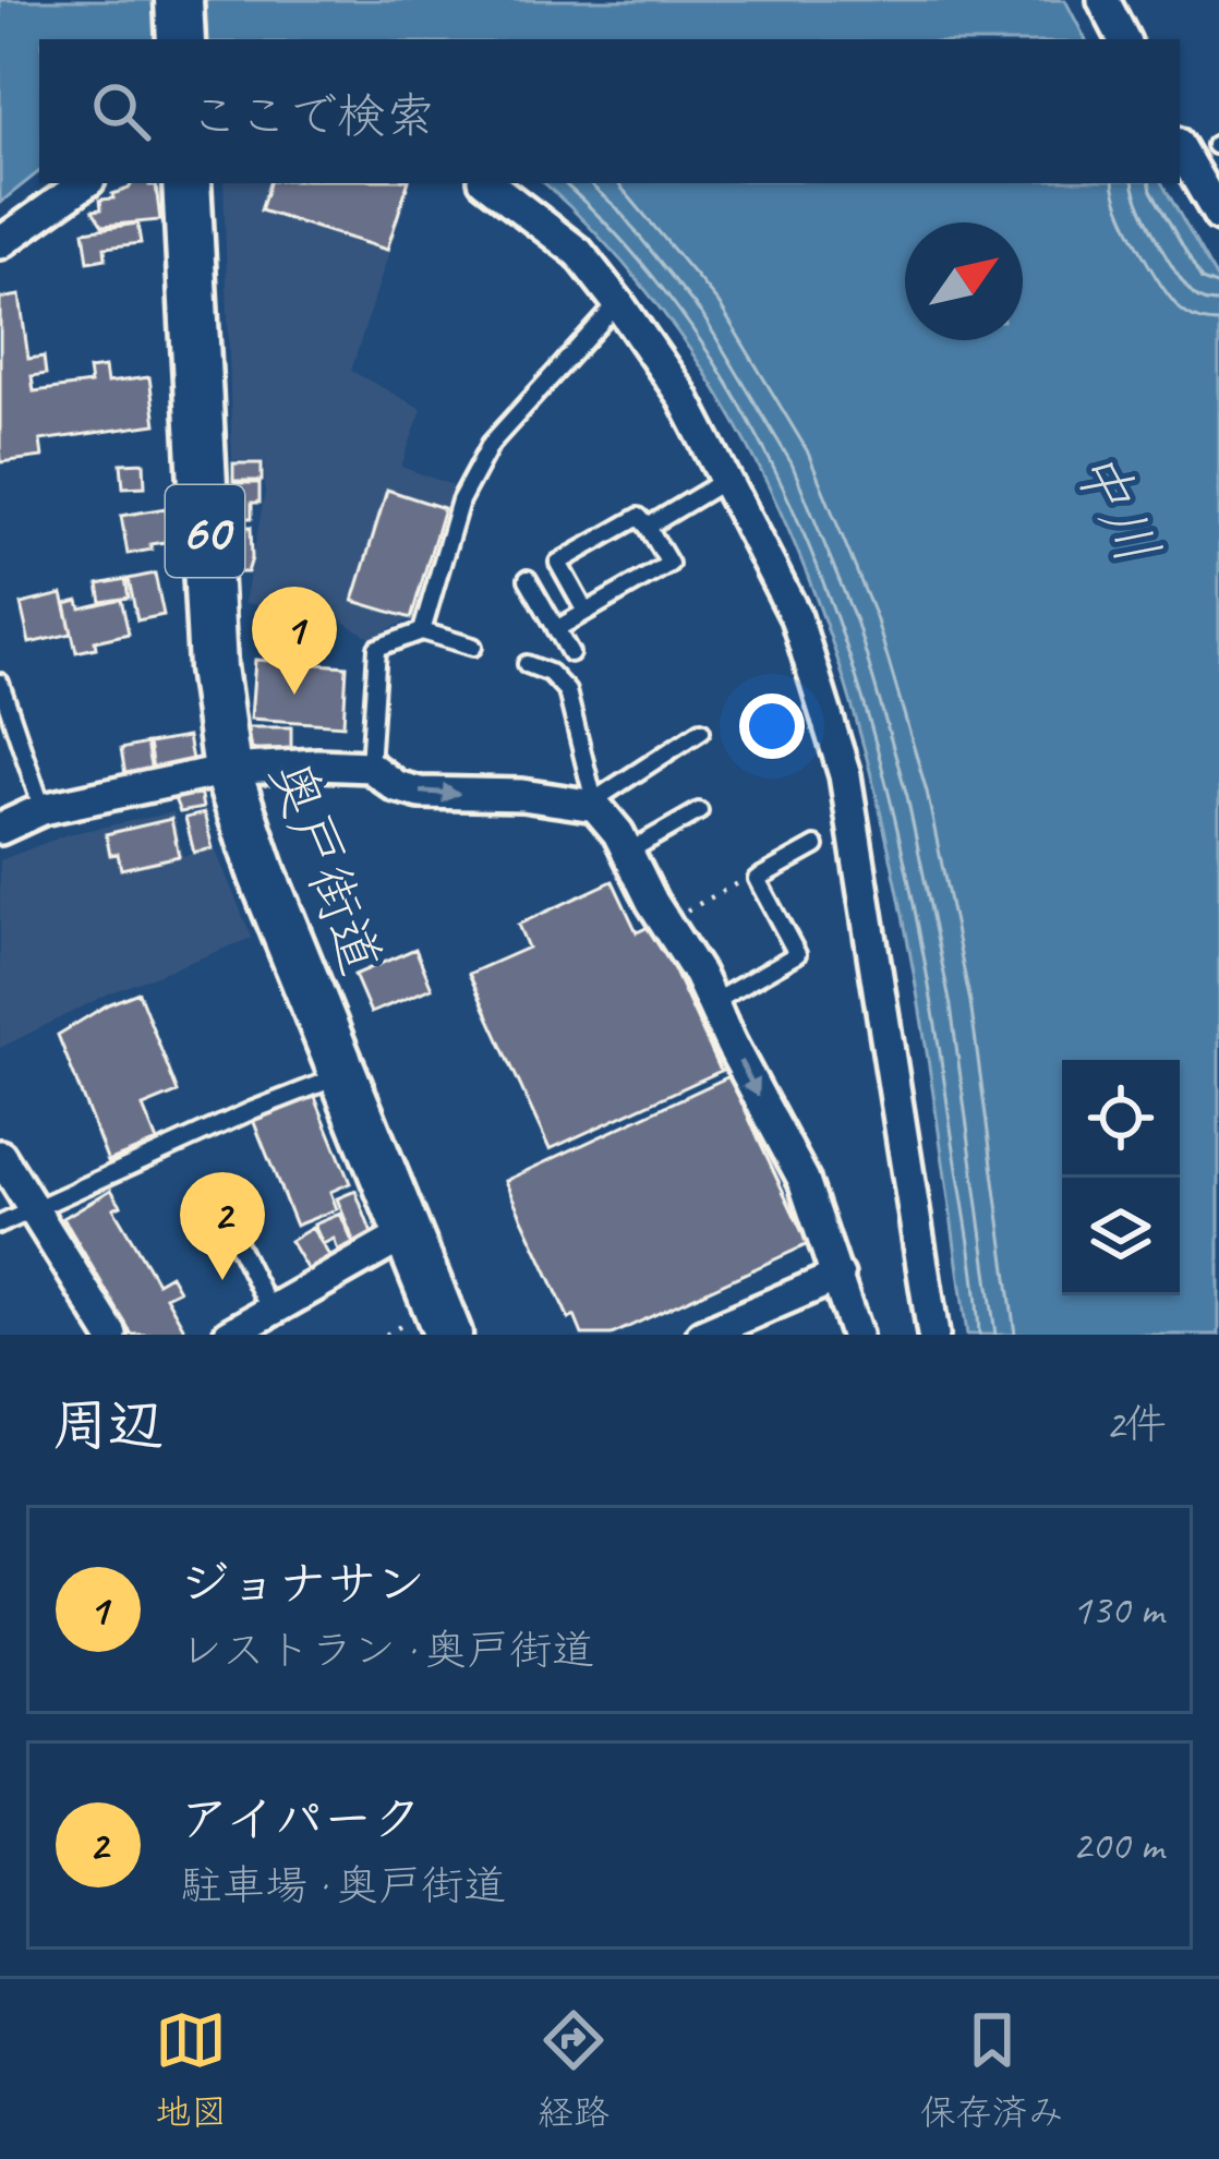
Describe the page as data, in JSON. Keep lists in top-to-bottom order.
{
  "streets": {
    "main road": ["60", "奥戸街道"]
  },
  "water": ["中川"],
  "north": "top right",
  "page": {
    "search": "ここで検索",
    "pins": ["1", "2"],
    "heading": ["周辺", "2件"],
    "list": [
      {
        "mark": "1",
        "name": "ジョナサン",
        "note": "レストラン · 奥戸街道",
        "value": "130 m"
      },
      {
        "mark": "2",
        "name": "アイパーク",
        "note": "駐車場 · 奥戸街道",
        "value": "200 m"
      }
    ],
    "nav": ["地図", "経路", "保存済み"]
  }
}
